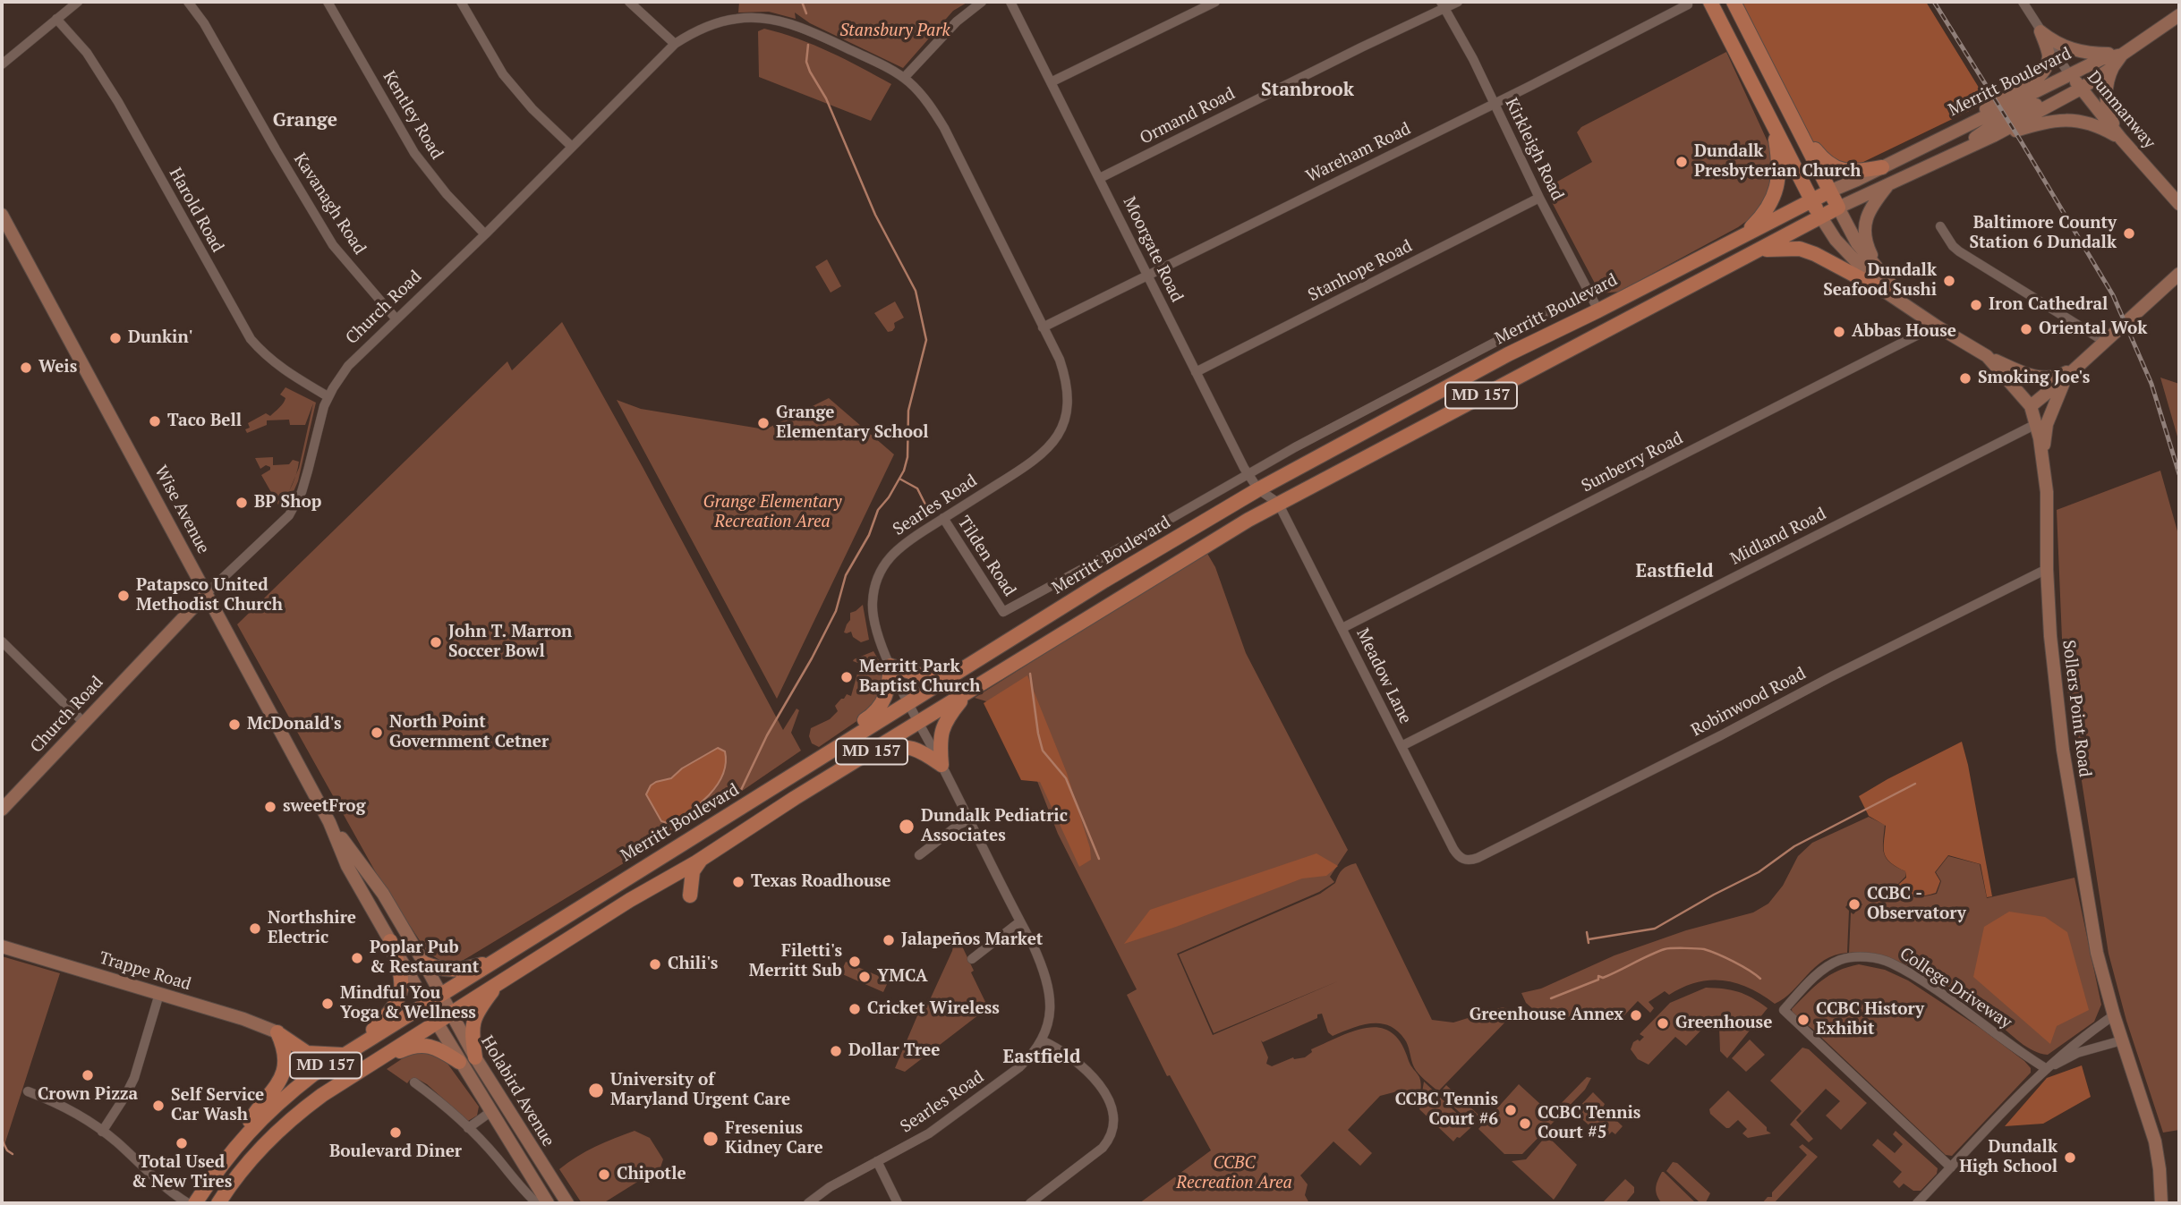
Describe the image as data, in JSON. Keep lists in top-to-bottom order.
{
  "streets": {
    "main road": [
      "Merritt Boulevard",
      "Dunmanway",
      "Church Road",
      "MD 157",
      "Wise Avenue",
      "Sollers Point Road",
      "Trappe Road",
      "Holabird Avenue"
    ],
    "street": [
      "Kentley Road",
      "Ormand Road",
      "Kirkleigh Road",
      "Wareham Road",
      "Kavanagh Road",
      "Harold Road",
      "Moorgate Road",
      "Stanhope Road",
      "Sunberry Road",
      "Searles Road",
      "Midland Road",
      "Tilden Road",
      "Meadow Lane",
      "Robinwood Road",
      "College Driveway"
    ]
  },
  "crossings": [
    ["Merritt Boulevard", "Dunmanway"],
    ["Merritt Boulevard", "Kirkleigh Road"],
    ["Merritt Boulevard", "Moorgate Road"],
    ["Merritt Boulevard", "MD 157"],
    ["Merritt Boulevard", "Searles Road"],
    ["Merritt Boulevard", "Wise Avenue"],
    ["Merritt Boulevard", "Tilden Road"],
    ["Merritt Boulevard", "Meadow Lane"],
    ["Merritt Boulevard", "Holabird Avenue"],
    ["Kentley Road", "Church Road"],
    ["Ormand Road", "Kirkleigh Road"],
    ["Ormand Road", "Moorgate Road"],
    ["Kirkleigh Road", "Wareham Road"],
    ["Kirkleigh Road", "Stanhope Road"],
    ["Wareham Road", "Moorgate Road"],
    ["Wareham Road", "Searles Road"],
    ["Kavanagh Road", "Church Road"],
    ["Harold Road", "Church Road"],
    ["Moorgate Road", "Stanhope Road"],
    ["Moorgate Road", "Meadow Lane"],
    ["Church Road", "Searles Road"],
    ["Church Road", "Wise Avenue"],
    ["Sunberry Road", "Meadow Lane"],
    ["Searles Road", "Tilden Road"],
    ["Wise Avenue", "Holabird Avenue"],
    ["Midland Road", "Meadow Lane"],
    ["Midland Road", "Sollers Point Road"],
    ["Meadow Lane", "Robinwood Road"],
    ["Robinwood Road", "Sollers Point Road"]
  ],
  "districts": [
    "Stanbrook",
    "Grange",
    "Eastfield",
    "Eastfield"
  ],
  "parks": ["Stansbury Park", "Grange Elementary Recreation Area", "CCBC Recreation Area"],
  "places": [
    "Dundalk Presbyterian Church",
    "Baltimore County Station 6 Dundalk",
    "Dundalk Seafood Sushi",
    "Iron Cathedral",
    "Oriental Wok",
    "Abbas House",
    "Dunkin'",
    "Weis",
    "Smoking Joe's",
    "Taco Bell",
    "Grange Elementary School",
    "BP Shop",
    "Patapsco United Methodist Church",
    "John T. Marron Soccer Bowl",
    "Merritt Park Baptist Church",
    "McDonald's",
    "North Point Government Cetner",
    "sweetFrog",
    "Dundalk Pediatric Associates",
    "Texas Roadhouse",
    "CCBC - Observatory",
    "Northshire Electric",
    "Jalapeños Market",
    "Poplar Pub & Restaurant",
    "Filetti's Merritt Sub",
    "Chili's",
    "YMCA",
    "Mindful You Yoga & Wellness",
    "Cricket Wireless",
    "Greenhouse Annex",
    "CCBC History Exhibit",
    "Greenhouse",
    "Dollar Tree",
    "Crown Pizza",
    "University of Maryland Urgent Care",
    "Self Service Car Wash",
    "CCBC Tennis Court #6",
    "CCBC Tennis Court #5",
    "Boulevard Diner",
    "Fresenius Kidney Care",
    "Total Used & New Tires",
    "Dundalk High School",
    "Chipotle"
  ]
}
